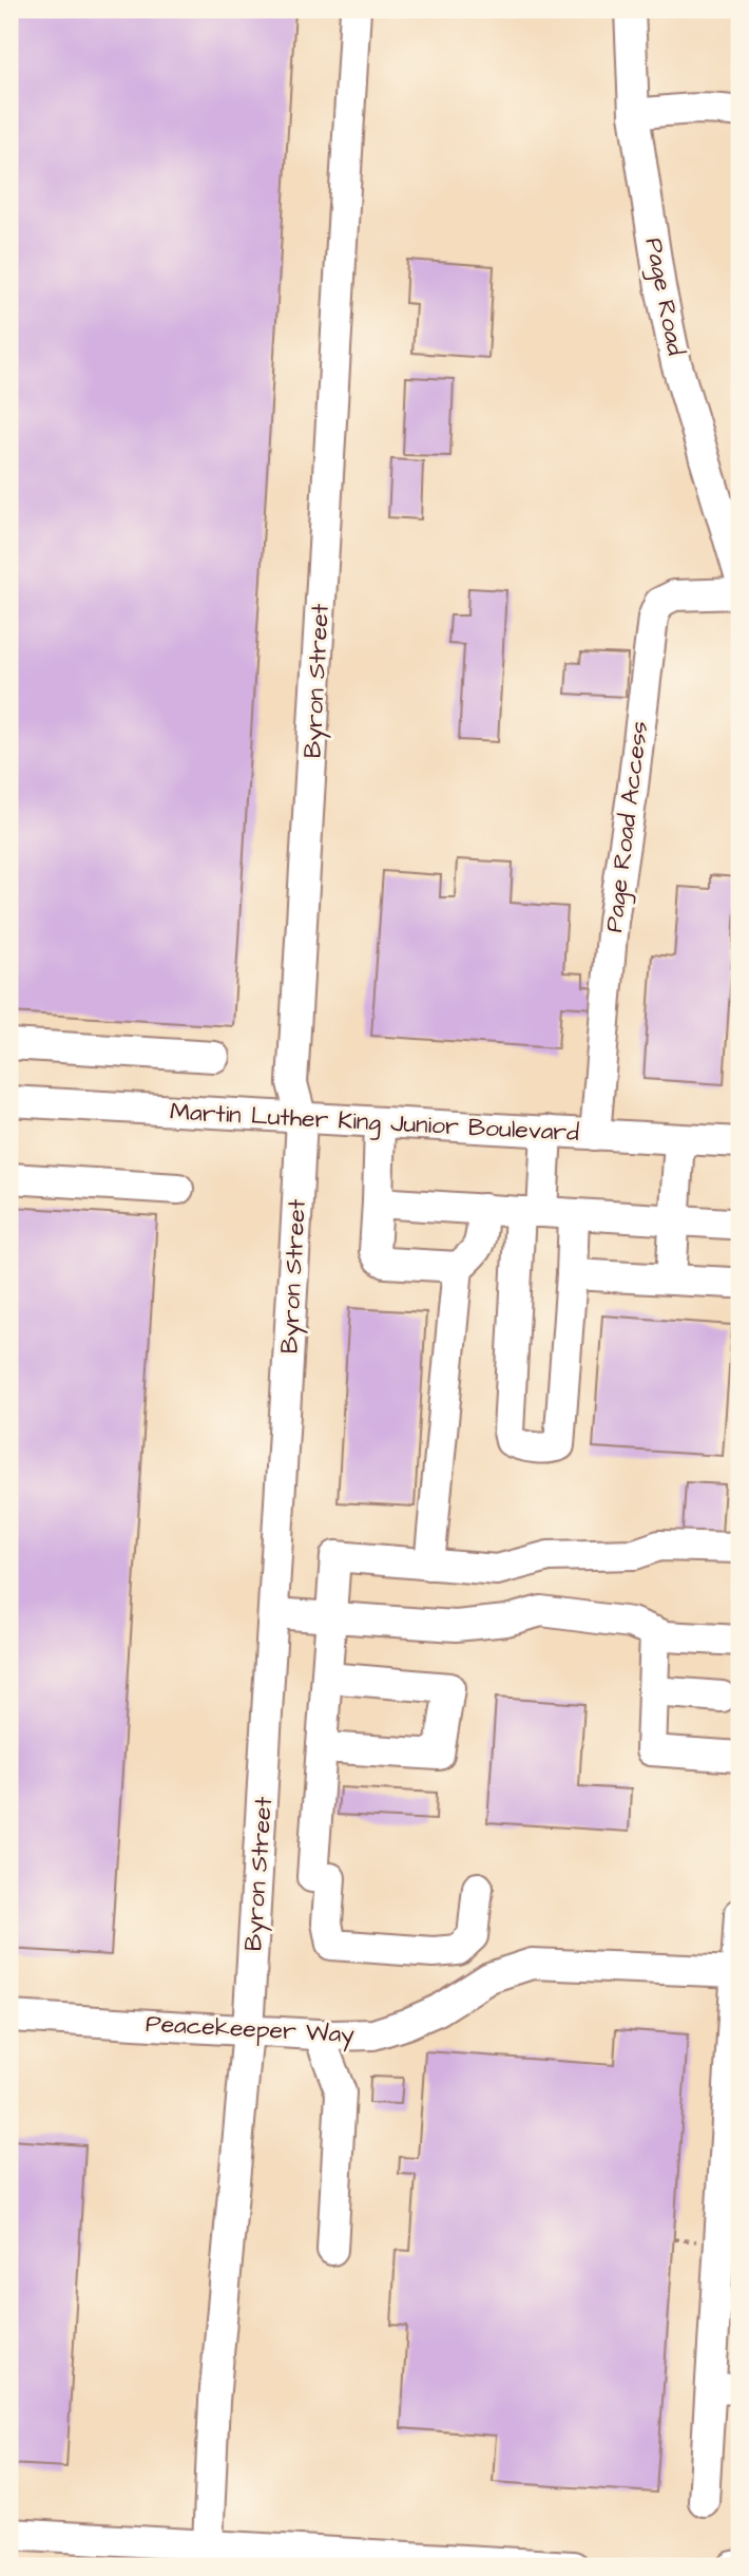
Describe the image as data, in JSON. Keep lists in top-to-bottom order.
{
  "streets": {
    "street": [
      "Page Road",
      "Byron Street",
      "Page Road Access",
      "Martin Luther King Junior Boulevard",
      "Peacekeeper Way"
    ]
  },
  "crossings": [
    ["Byron Street", "Martin Luther King Junior Boulevard"],
    ["Byron Street", "Peacekeeper Way"],
    ["Page Road Access", "Martin Luther King Junior Boulevard"]
  ]
}
